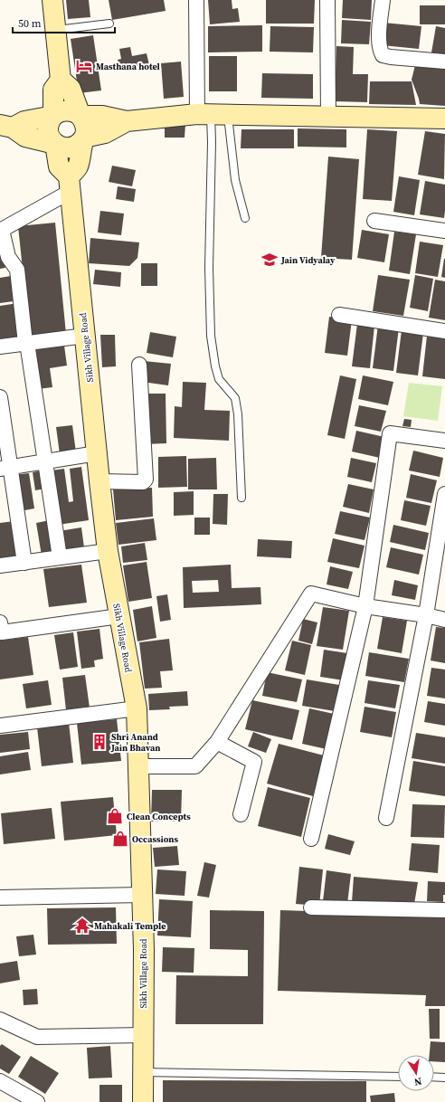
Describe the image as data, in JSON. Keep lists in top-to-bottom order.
{
  "streets": {
    "main road": ["Sikh Village Road"]
  },
  "places": {
    "hotel": ["Masthana hotel"],
    "school or university": ["Jain Vidyalay"],
    "building": ["Shri Anand Jain Bhavan"],
    "shop": ["Clean Concepts", "Occassions"],
    "temple": ["Mahakali Temple"]
  },
  "scale_bar": "50 m",
  "north": "bottom"
}
